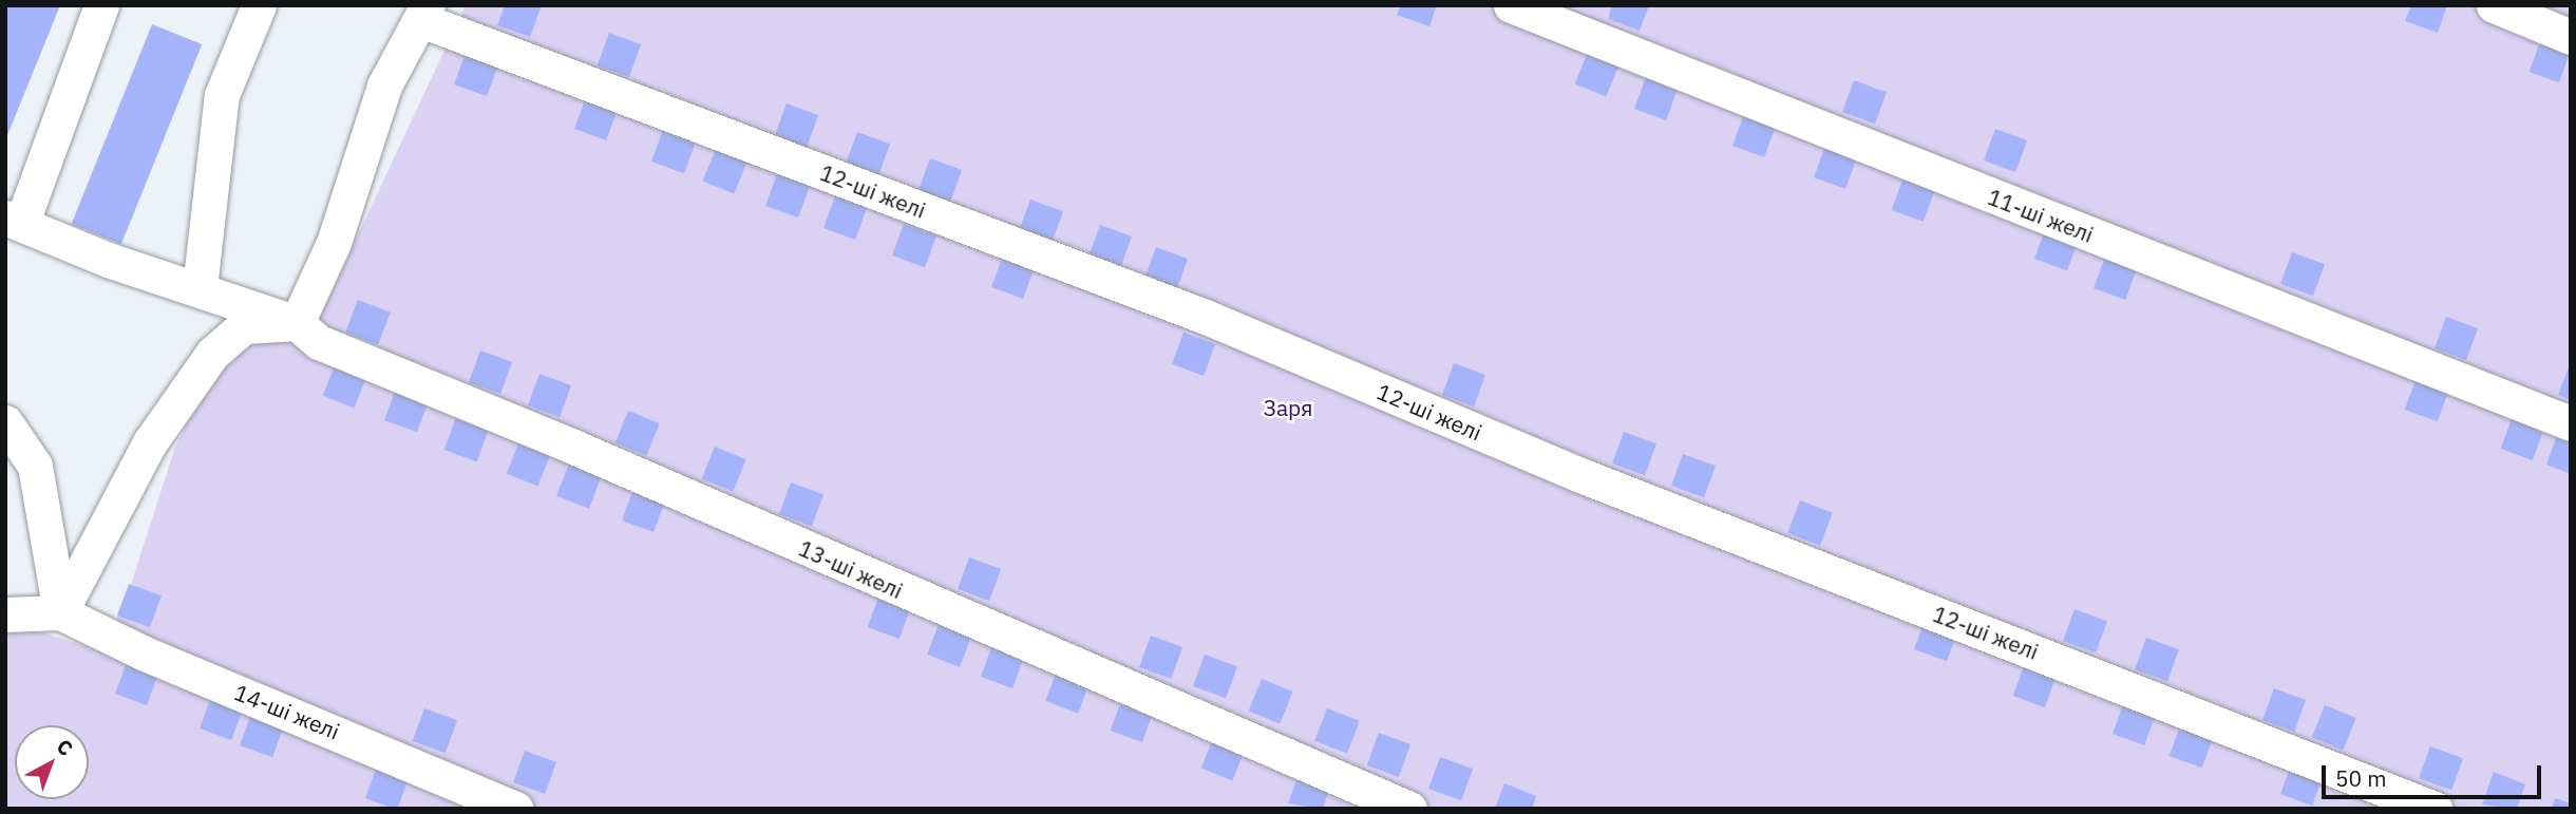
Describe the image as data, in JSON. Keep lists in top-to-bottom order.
{
  "streets": {
    "street": [
      "12-ші желі",
      "11-ші желі",
      "13-ші желі",
      "14-ші желі"
    ]
  },
  "parks": ["Заря"],
  "scale_bar": "50 m",
  "north": "top right"
}
